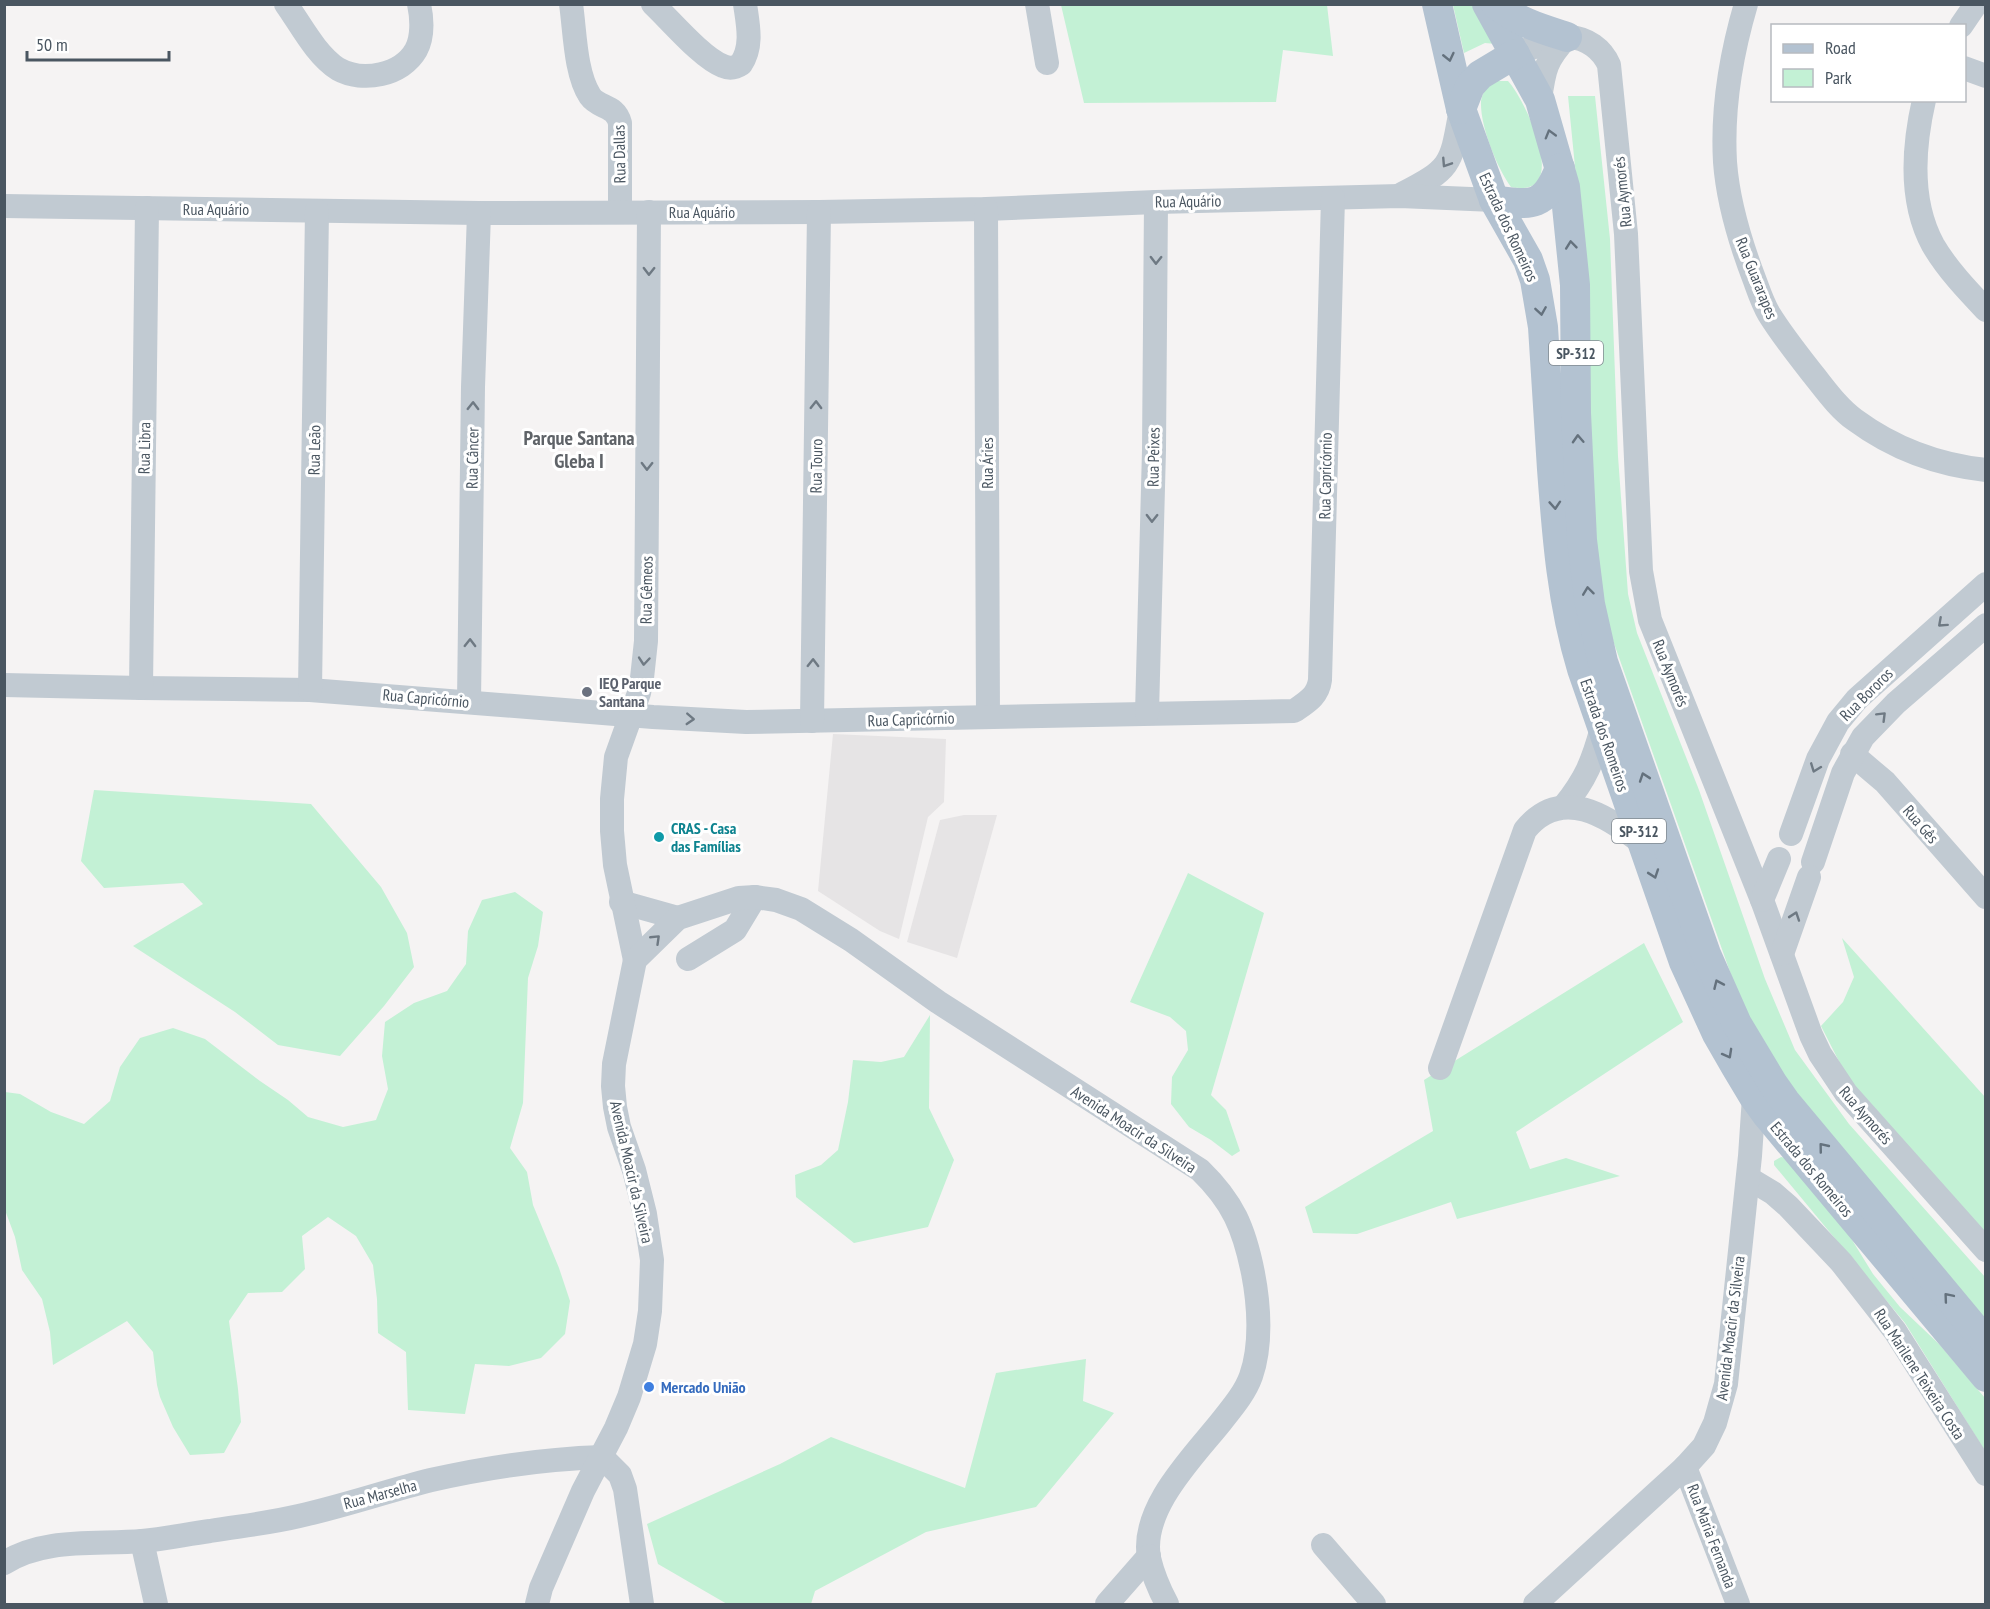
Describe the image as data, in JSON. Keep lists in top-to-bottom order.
{
  "streets": {
    "main road": ["Estrada dos Romeiros", "SP-312"],
    "street": [
      "Rua Dallas",
      "Rua Aymorés",
      "Rua Aquário",
      "Rua Guararapes",
      "Rua Libra",
      "Rua Leão",
      "Rua Peixes",
      "Rua Câncer",
      "Rua Áries",
      "Rua Touro",
      "Rua Capricórnio",
      "Rua Gêmeos",
      "Rua Bororos",
      "Rua Gês",
      "Avenida Moacir da Silveira",
      "Rua Marilene Teixeira Costa",
      "Rua Marselha",
      "Rua Maria Fernanda"
    ]
  },
  "crossings": [
    ["Rua Dallas", "Rua Aquário"],
    ["Rua Aymorés", "Rua Bororos"],
    ["Rua Aquário", "Estrada dos Romeiros"],
    ["Rua Aquário", "Rua Libra"],
    ["Rua Aquário", "Rua Leão"],
    ["Rua Aquário", "Rua Peixes"],
    ["Rua Aquário", "Rua Câncer"],
    ["Rua Aquário", "Rua Áries"],
    ["Rua Aquário", "Rua Touro"],
    ["Rua Aquário", "Rua Capricórnio"],
    ["Rua Aquário", "Rua Gêmeos"],
    ["Estrada dos Romeiros", "Avenida Moacir da Silveira"],
    ["Rua Libra", "Rua Capricórnio"],
    ["Rua Leão", "Rua Capricórnio"],
    ["Rua Peixes", "Rua Capricórnio"],
    ["Rua Câncer", "Rua Capricórnio"],
    ["Rua Áries", "Rua Capricórnio"],
    ["Rua Touro", "Rua Capricórnio"],
    ["Rua Capricórnio", "Rua Gêmeos"],
    ["Rua Gêmeos", "Avenida Moacir da Silveira"],
    ["Rua Bororos", "Rua Gês"],
    ["Avenida Moacir da Silveira", "Rua Marilene Teixeira Costa"],
    ["Avenida Moacir da Silveira", "Rua Marselha"],
    ["Avenida Moacir da Silveira", "Rua Maria Fernanda"]
  ],
  "one_way": [
    "Rua Peixes",
    "Rua Câncer",
    "Rua Touro",
    "Rua Gêmeos"
  ],
  "districts": ["Parque Santana Gleba I"],
  "places": ["IEQ Parque Santana", "CRAS - Casa das Famílias", "Mercado União"],
  "legend": ["Road", "Park"],
  "scale_bar": "50 m"
}
